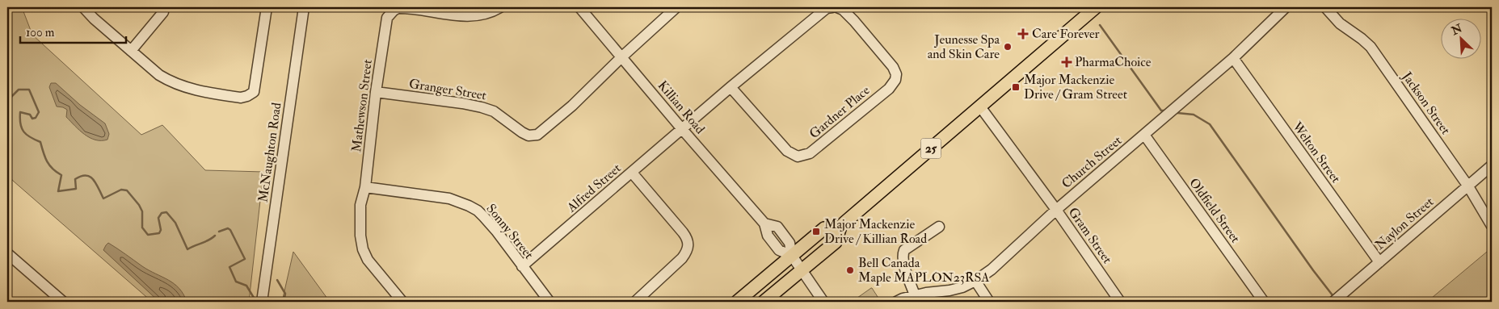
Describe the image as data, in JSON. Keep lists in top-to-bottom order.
{
  "streets": {
    "main road": ["25"],
    "street": [
      "Granger Street",
      "Jackson Street",
      "Mathewson Street",
      "Killian Road",
      "Gardner Place",
      "McNaughton Road",
      "Welton Street",
      "Church Street",
      "Alfred Street",
      "Oldfield Street",
      "Naylon Street",
      "Sonny Street",
      "Gram Street"
    ]
  },
  "crossings": [
    ["Granger Street", "Mathewson Street"],
    ["Granger Street", "Killian Road"],
    ["Jackson Street", "Naylon Street"],
    ["Mathewson Street", "Sonny Street"],
    ["Killian Road", "25"],
    ["Killian Road", "Alfred Street"],
    ["25", "Gram Street"],
    ["Welton Street", "Church Street"],
    ["Welton Street", "Naylon Street"],
    ["Church Street", "Oldfield Street"],
    ["Church Street", "Gram Street"],
    ["Alfred Street", "Sonny Street"]
  ],
  "places": {
    "health": ["Care Forever", "PharmaChoice"],
    "other": ["Jeunesse Spa and Skin Care", "Bell Canada Maple MAPLON23RSA"],
    "transit": ["Major Mackenzie Drive / Gram Street", "Major Mackenzie Drive / Killian Road"]
  },
  "scale_bar": "100 m",
  "north": "top left"
}
